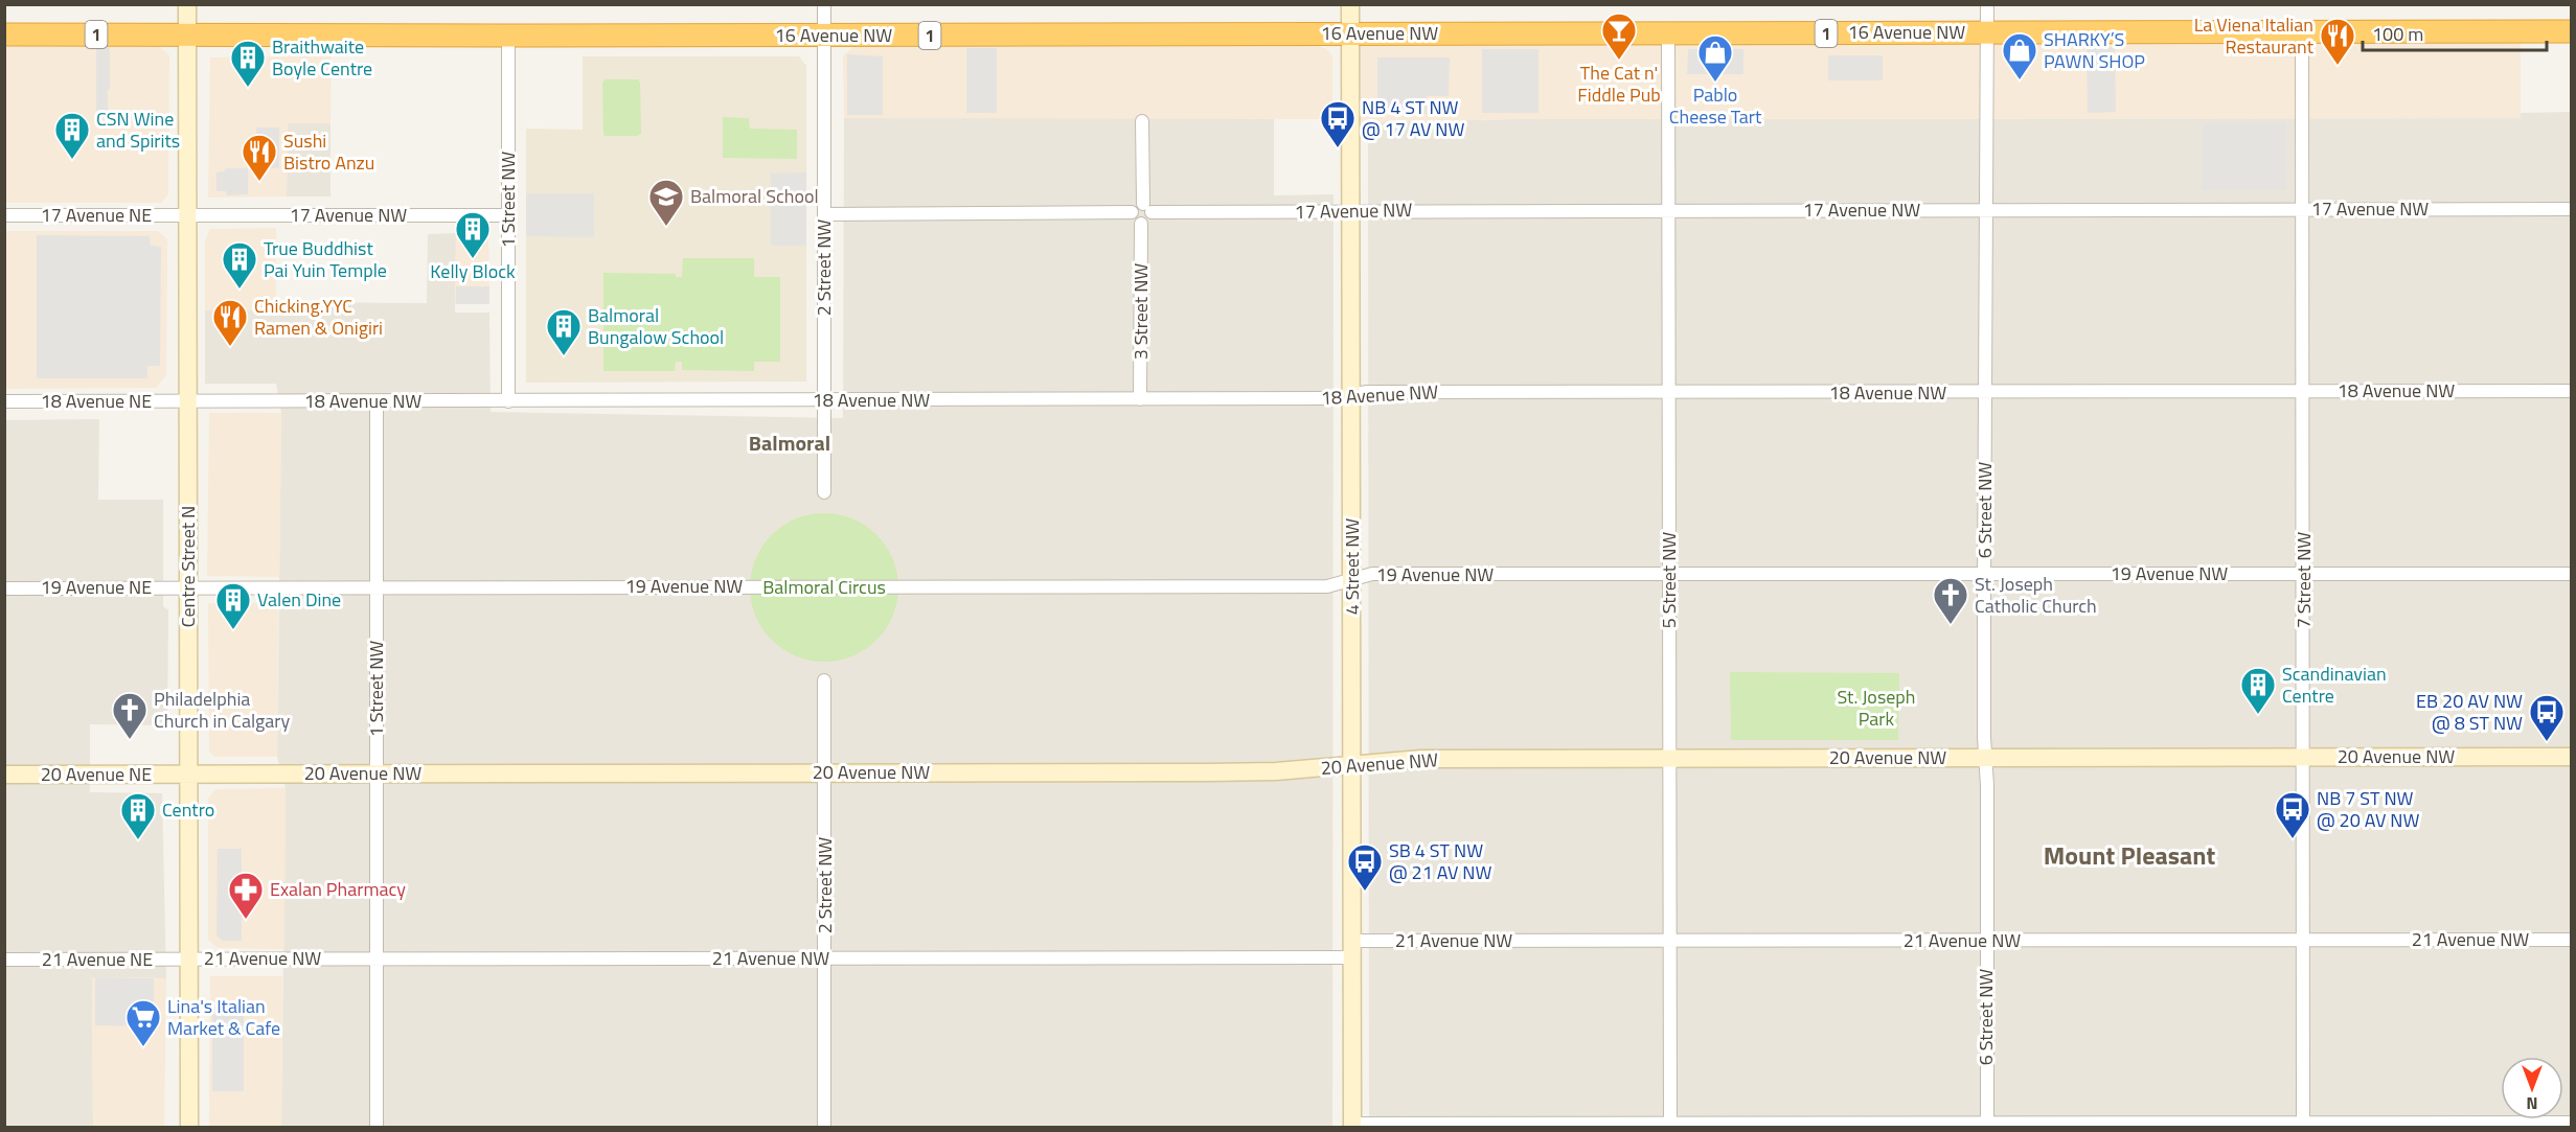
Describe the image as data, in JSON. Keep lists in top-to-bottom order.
{
  "streets": {
    "highway": ["16 Avenue NW", "1"],
    "street": [
      "1 Street NW",
      "17 Avenue NW",
      "17 Avenue NE",
      "2 Street NW",
      "3 Street NW",
      "18 Avenue NW",
      "18 Avenue NE",
      "6 Street NW",
      "Centre Street N",
      "4 Street NW",
      "19 Avenue NW",
      "5 Street NW",
      "7 Street NW",
      "19 Avenue NE",
      "20 Avenue NW",
      "20 Avenue NE",
      "21 Avenue NW",
      "21 Avenue NE"
    ]
  },
  "crossings": [
    ["16 Avenue NW", "1"],
    ["16 Avenue NW", "1 Street NW"],
    ["16 Avenue NW", "2 Street NW"],
    ["16 Avenue NW", "6 Street NW"],
    ["16 Avenue NW", "Centre Street N"],
    ["16 Avenue NW", "4 Street NW"],
    ["16 Avenue NW", "5 Street NW"],
    ["16 Avenue NW", "7 Street NW"],
    ["1", "Centre Street N"],
    ["1 Street NW", "17 Avenue NW"],
    ["1 Street NW", "18 Avenue NW"],
    ["1 Street NW", "19 Avenue NW"],
    ["1 Street NW", "20 Avenue NW"],
    ["1 Street NW", "21 Avenue NW"],
    ["17 Avenue NW", "17 Avenue NE"],
    ["17 Avenue NW", "3 Street NW"],
    ["17 Avenue NW", "6 Street NW"],
    ["17 Avenue NW", "Centre Street N"],
    ["17 Avenue NW", "4 Street NW"],
    ["17 Avenue NW", "5 Street NW"],
    ["17 Avenue NW", "7 Street NW"],
    ["17 Avenue NE", "Centre Street N"],
    ["2 Street NW", "18 Avenue NW"],
    ["2 Street NW", "20 Avenue NW"],
    ["2 Street NW", "21 Avenue NW"],
    ["3 Street NW", "18 Avenue NW"],
    ["18 Avenue NW", "18 Avenue NE"],
    ["18 Avenue NW", "6 Street NW"],
    ["18 Avenue NW", "Centre Street N"],
    ["18 Avenue NW", "4 Street NW"],
    ["18 Avenue NW", "5 Street NW"],
    ["18 Avenue NW", "7 Street NW"],
    ["18 Avenue NE", "Centre Street N"],
    ["6 Street NW", "19 Avenue NW"],
    ["6 Street NW", "20 Avenue NW"],
    ["6 Street NW", "21 Avenue NW"],
    ["Centre Street N", "19 Avenue NW"],
    ["Centre Street N", "19 Avenue NE"],
    ["Centre Street N", "20 Avenue NW"],
    ["Centre Street N", "20 Avenue NE"],
    ["Centre Street N", "21 Avenue NW"],
    ["Centre Street N", "21 Avenue NE"],
    ["4 Street NW", "19 Avenue NW"],
    ["4 Street NW", "20 Avenue NW"],
    ["4 Street NW", "21 Avenue NW"],
    ["19 Avenue NW", "5 Street NW"],
    ["19 Avenue NW", "7 Street NW"],
    ["19 Avenue NW", "19 Avenue NE"],
    ["5 Street NW", "20 Avenue NW"],
    ["5 Street NW", "21 Avenue NW"],
    ["7 Street NW", "20 Avenue NW"],
    ["7 Street NW", "21 Avenue NW"],
    ["20 Avenue NW", "20 Avenue NE"],
    ["21 Avenue NW", "21 Avenue NE"]
  ],
  "districts": ["Balmoral", "Mount Pleasant"],
  "parks": ["Balmoral Circus", "St. Joseph Park"],
  "places": {
    "bar": ["The Cat n' Fiddle Pub"],
    "restaurant": ["La Viena Italian Restaurant", "Sushi Bistro Anzu", "Chicking.YYC Ramen & Onigiri"],
    "shop": ["SHARKY’S PAWN SHOP", "Pablo Cheese Tart"],
    "building": [
      "Braithwaite Boyle Centre",
      "CSN Wine and Spirits",
      "Kelly Block",
      "True Buddhist Pai Yuin Temple",
      "Balmoral Bungalow School",
      "Valen Dine",
      "Scandinavian Centre",
      "Centro"
    ],
    "bus stop": [
      "NB 4 ST NW @ 17 AV NW",
      "EB 20 AV NW @ 8 ST NW",
      "NB 7 ST NW @ 20 AV NW",
      "SB 4 ST NW @ 21 AV NW"
    ],
    "school or university": ["Balmoral School"],
    "church": ["St. Joseph Catholic Church", "Philadelphia Church in Calgary"],
    "pharmacy": ["Exalan Pharmacy"],
    "supermarket": ["Lina's Italian Market & Cafe"]
  },
  "scale_bar": "100 m",
  "north": "bottom"
}
